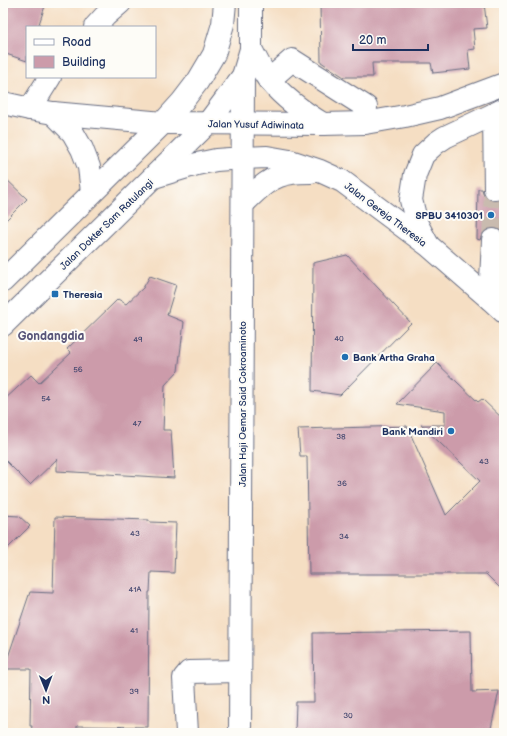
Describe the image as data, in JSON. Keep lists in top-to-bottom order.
{
  "streets": {
    "street": [
      "Jalan Yusuf Adiwinata",
      "Jalan Gereja Theresia",
      "Jalan Dokter Sam Ratulangi",
      "Jalan Haji Oemar Said Cokroaminoto"
    ]
  },
  "crossings": [
    ["Jalan Yusuf Adiwinata", "Jalan Dokter Sam Ratulangi"],
    ["Jalan Yusuf Adiwinata", "Jalan Haji Oemar Said Cokroaminoto"],
    ["Jalan Gereja Theresia", "Jalan Dokter Sam Ratulangi"],
    ["Jalan Gereja Theresia", "Jalan Haji Oemar Said Cokroaminoto"],
    ["Jalan Dokter Sam Ratulangi", "Jalan Haji Oemar Said Cokroaminoto"]
  ],
  "districts": ["Gondangdia"],
  "places": {
    "other": ["SPBU 3410301", "Bank Artha Graha", "Bank Mandiri"],
    "transit": ["Theresia"]
  },
  "house_numbers": [
    "40",
    "49",
    "56",
    "54",
    "47",
    "38",
    "43",
    "36",
    "43",
    "34",
    "41A",
    "41",
    "39",
    "30"
  ],
  "legend": ["Road", "Building"],
  "scale_bar": "20 m",
  "north": "bottom"
}
